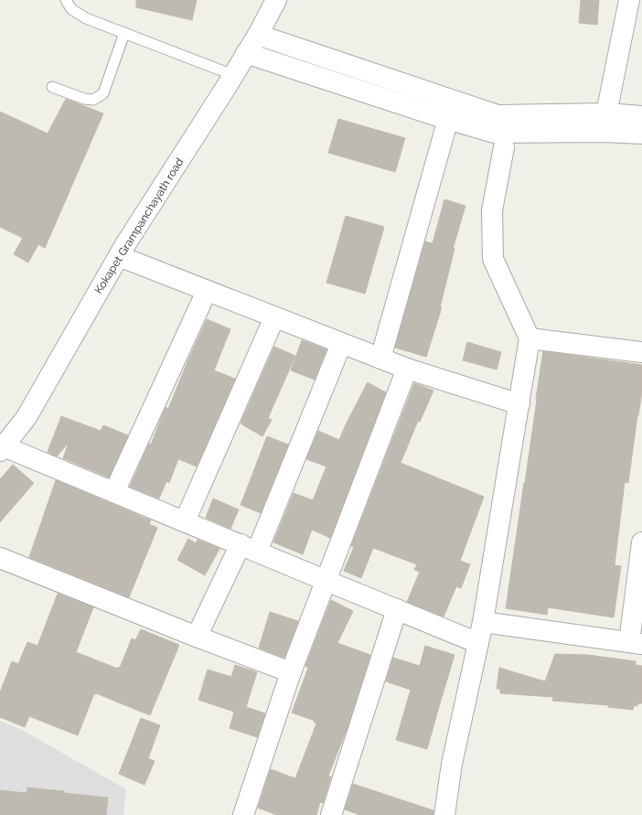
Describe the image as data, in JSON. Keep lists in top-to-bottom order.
{
  "streets": {
    "street": ["Kokapet Grampanchayath road"]
  }
}
